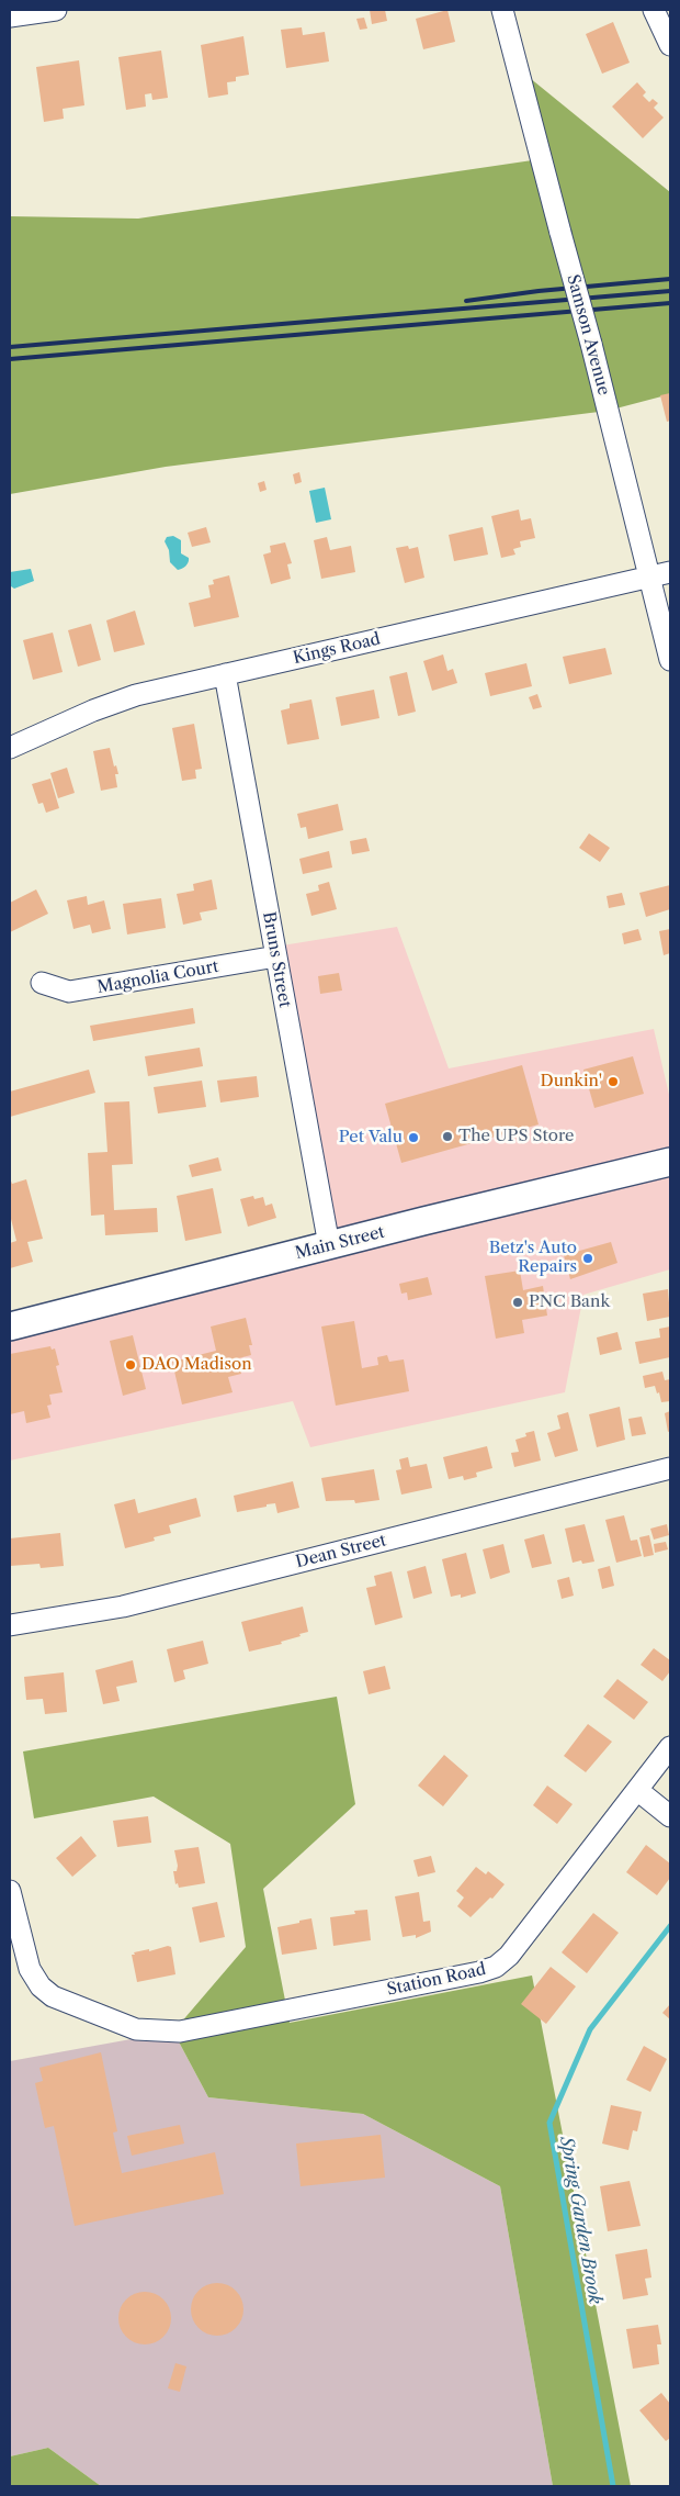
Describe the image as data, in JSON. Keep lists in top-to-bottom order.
{
  "streets": {
    "main road": ["Main Street"],
    "street": [
      "Samson Avenue",
      "Kings Road",
      "Bruns Street",
      "Magnolia Court",
      "Dean Street",
      "Station Road"
    ]
  },
  "crossings": [
    ["Samson Avenue", "Kings Road"],
    ["Kings Road", "Bruns Street"],
    ["Bruns Street", "Magnolia Court"],
    ["Bruns Street", "Main Street"]
  ],
  "water": ["Spring Garden Brook"],
  "places": [
    "Dunkin'",
    "The UPS Store",
    "Pet Valu",
    "Betz's Auto Repairs",
    "PNC Bank",
    "DAO Madison"
  ]
}
